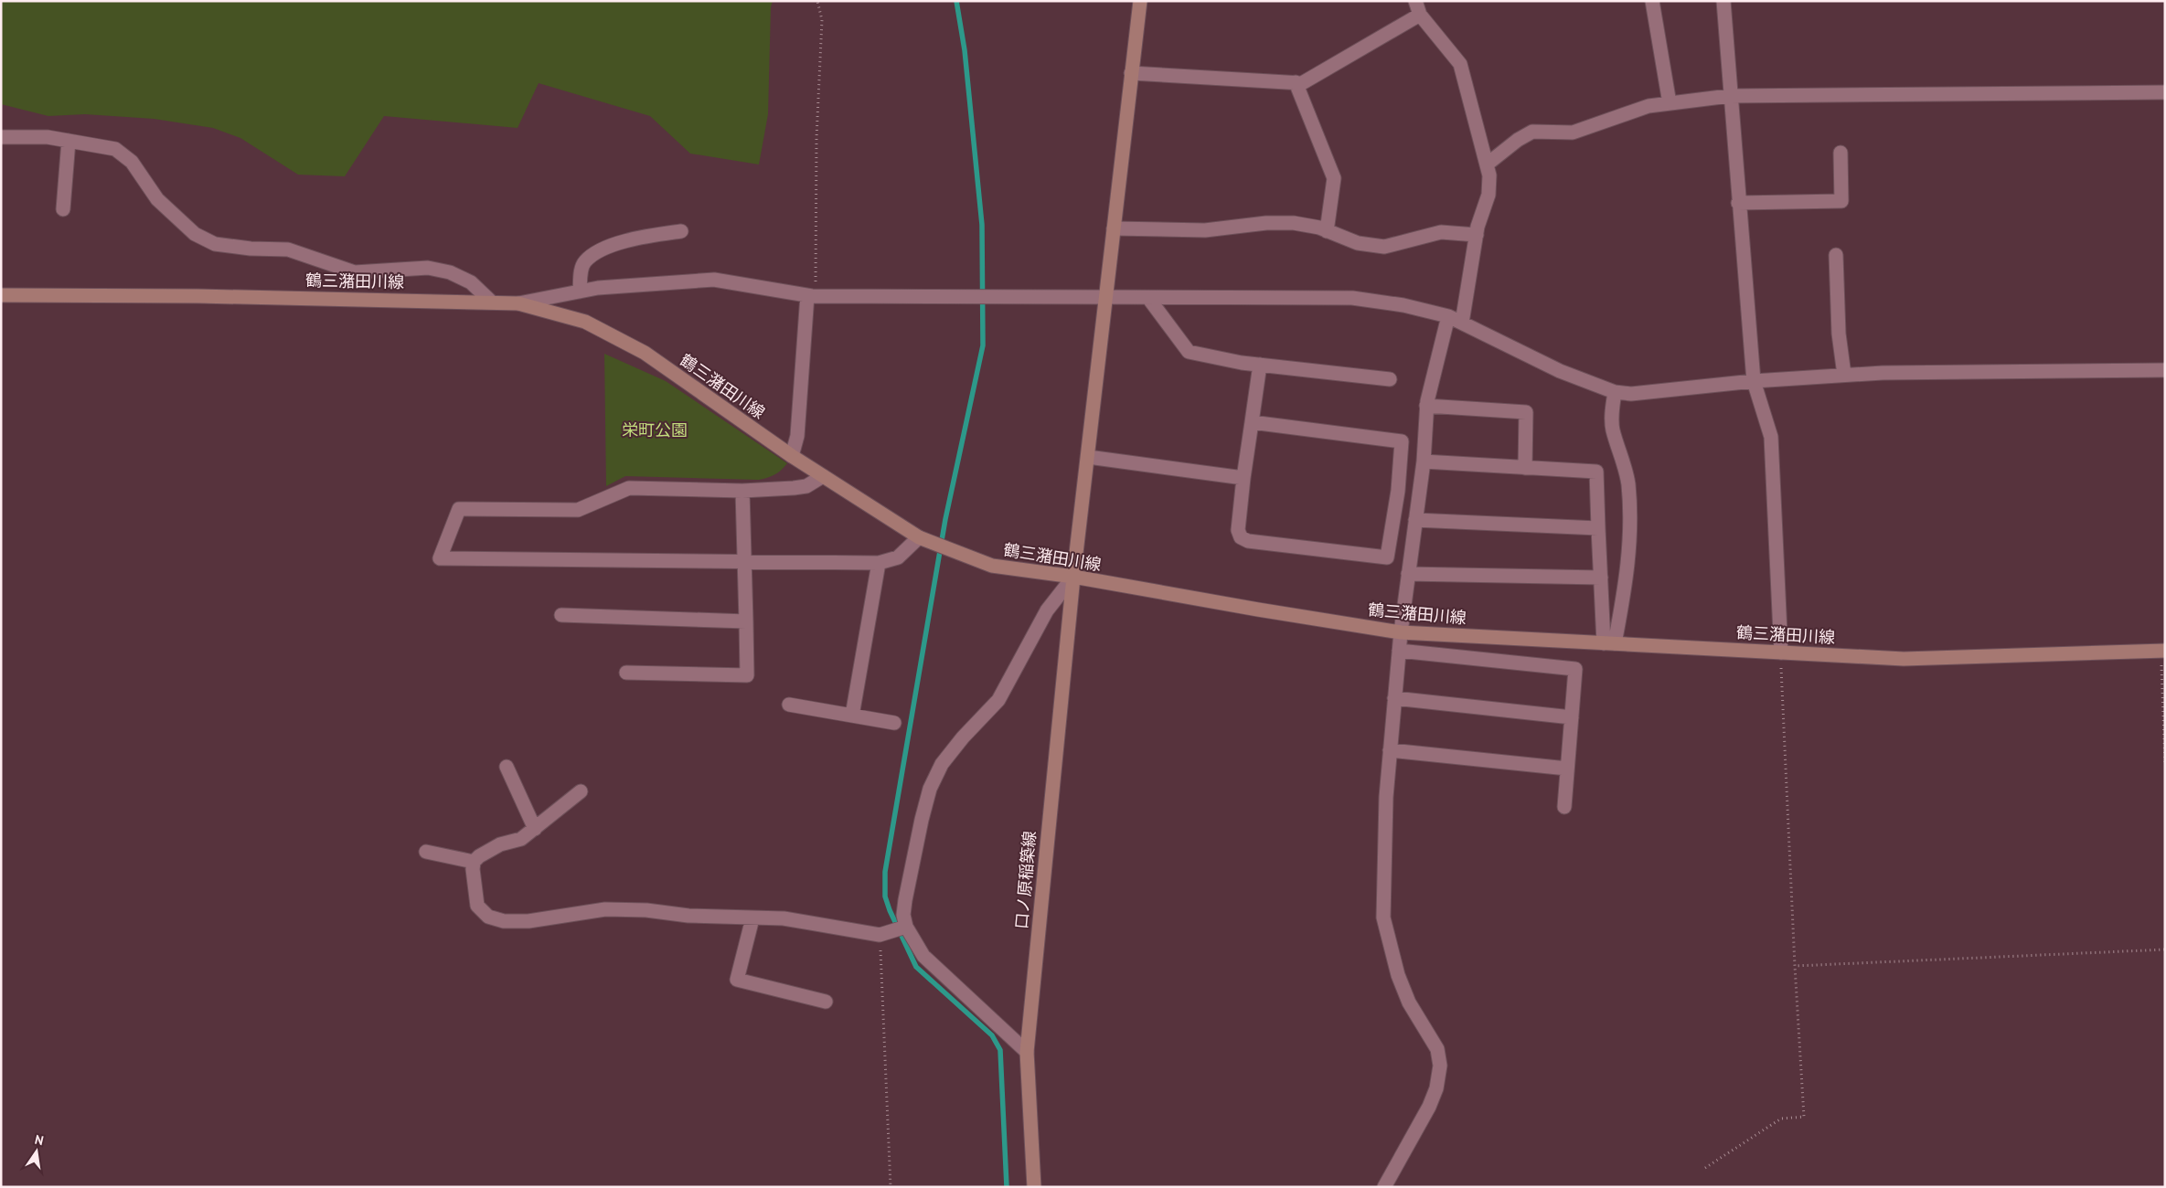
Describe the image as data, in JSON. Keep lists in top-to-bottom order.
{
  "streets": {
    "main road": ["鶴三潴田川線", "口ノ原稲築線"]
  },
  "crossings": [
    ["鶴三潴田川線", "口ノ原稲築線"]
  ],
  "parks": ["栄町公園"],
  "north": "top"
}
